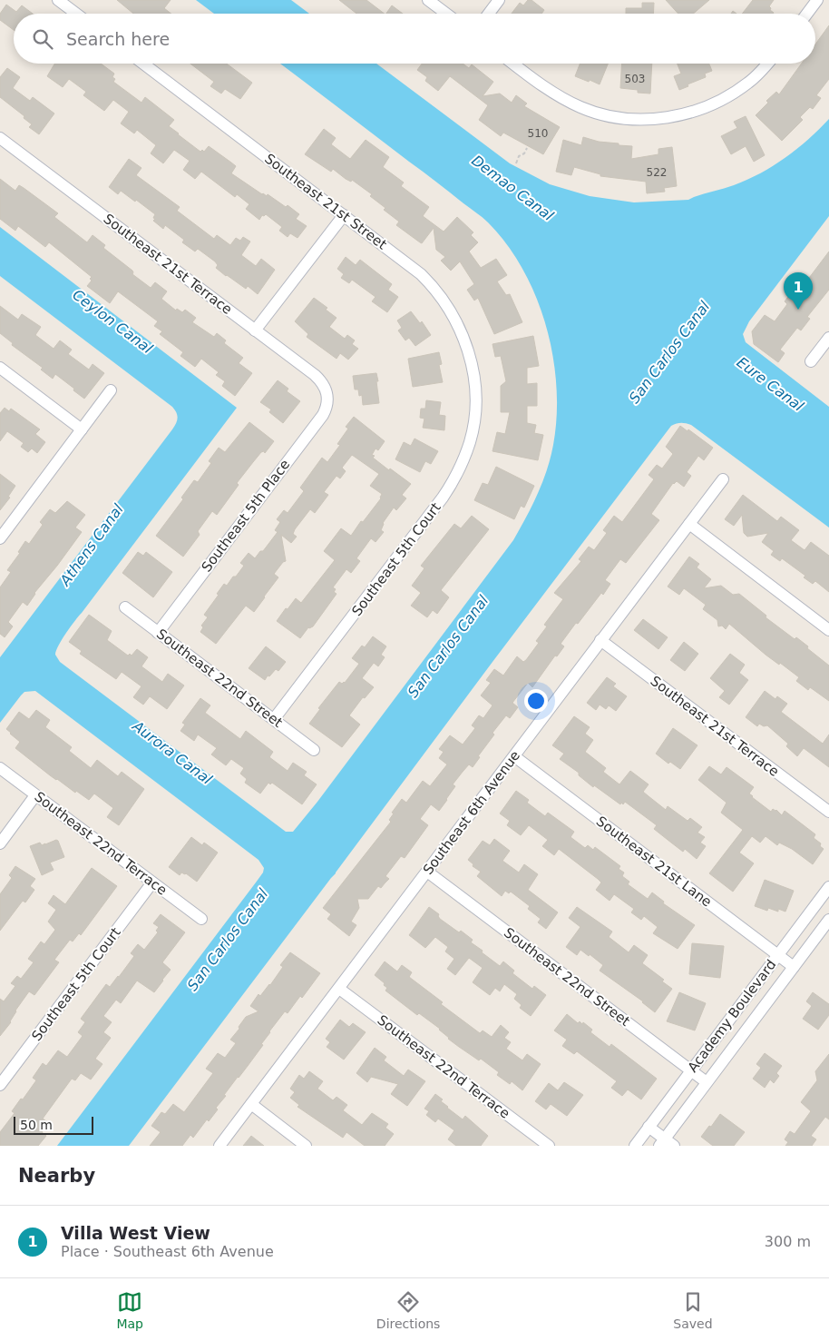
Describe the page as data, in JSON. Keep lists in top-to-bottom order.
{
  "streets": {
    "street": [
      "Southeast 21st Street",
      "Southeast 21st Terrace",
      "Southeast 5th Place",
      "Southeast 5th Court",
      "Southeast 22nd Street",
      "Southeast 6th Avenue",
      "Southeast 22nd Terrace",
      "Southeast 21st Lane",
      "Academy Boulevard"
    ]
  },
  "crossings": [
    ["Southeast 21st Street", "Southeast 5th Court"],
    ["Southeast 21st Terrace", "Southeast 5th Place"],
    ["Southeast 21st Terrace", "Southeast 6th Avenue"],
    ["Southeast 5th Place", "Southeast 22nd Street"],
    ["Southeast 5th Court", "Southeast 22nd Street"],
    ["Southeast 5th Court", "Southeast 22nd Terrace"],
    ["Southeast 22nd Street", "Southeast 6th Avenue"],
    ["Southeast 22nd Street", "Academy Boulevard"],
    ["Southeast 6th Avenue", "Southeast 22nd Terrace"],
    ["Southeast 6th Avenue", "Southeast 21st Lane"],
    ["Southeast 21st Lane", "Academy Boulevard"]
  ],
  "water": [
    "Demao Canal",
    "Ceylon Canal",
    "San Carlos Canal",
    "Eure Canal",
    "Athens Canal",
    "Aurora Canal"
  ],
  "house_numbers": ["503", "510", "522"],
  "scale_bar": "50 m",
  "page": {
    "search": "Search here",
    "pins": "1",
    "scale": "50 m",
    "heading": "Nearby",
    "list": [
      {
        "mark": "1",
        "name": "Villa West View",
        "note": "Place · Southeast 6th Avenue",
        "value": "300 m"
      }
    ],
    "nav": ["Map", "Directions", "Saved"]
  }
}
